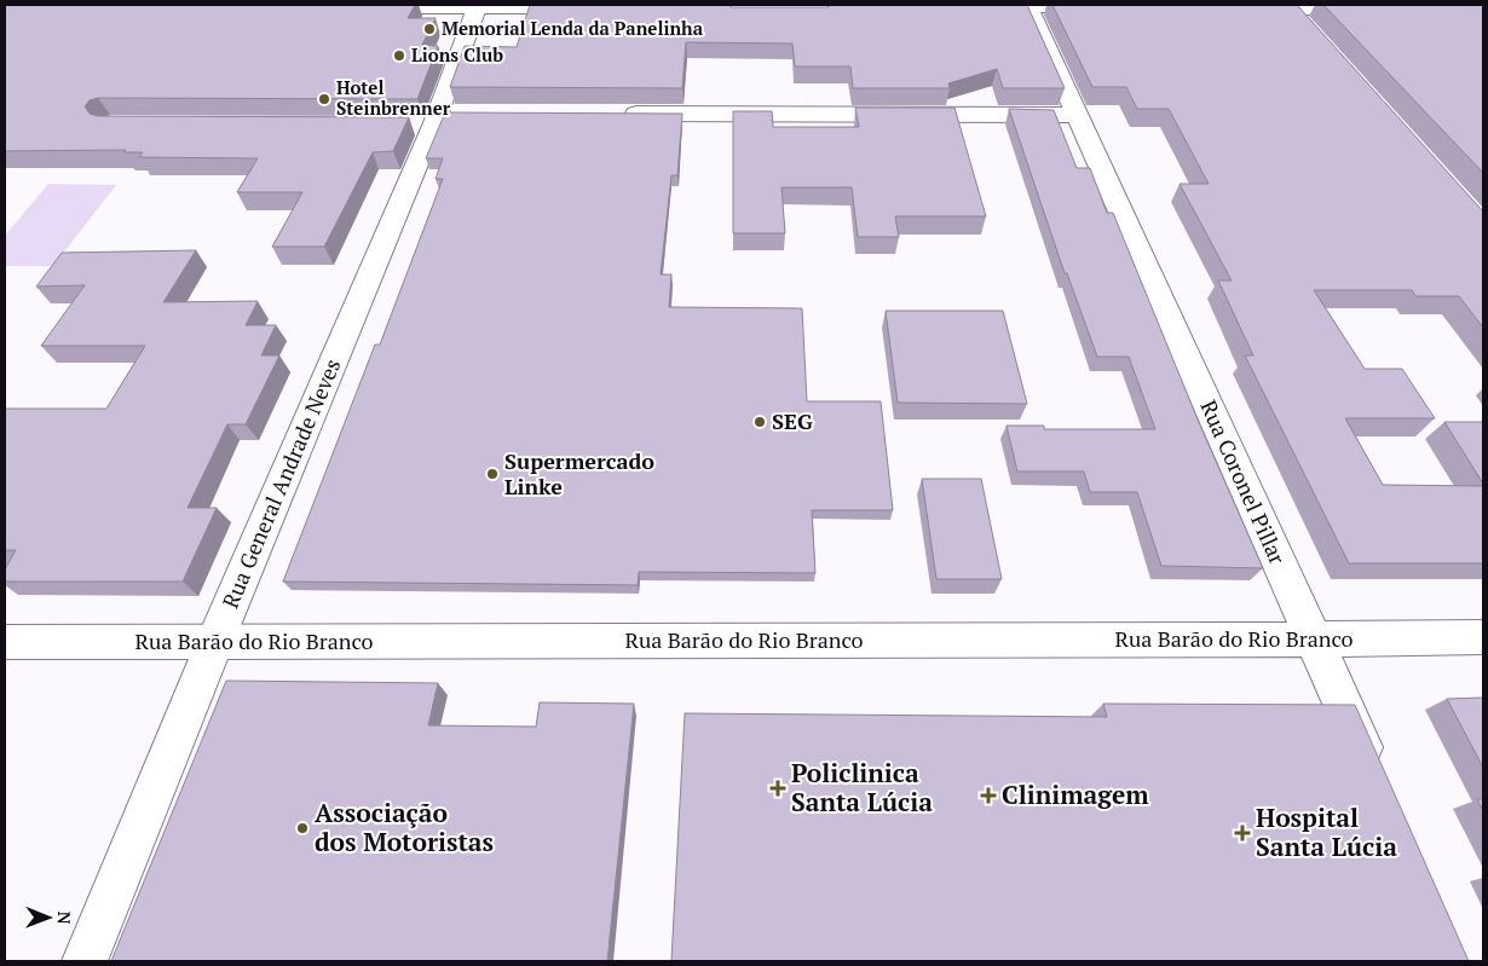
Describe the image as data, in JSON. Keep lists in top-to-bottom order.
{
  "streets": {
    "street": ["Rua Coronel Pillar", "Rua General Andrade Neves", "Rua Barão do Rio Branco"]
  },
  "crossings": [
    ["Rua Coronel Pillar", "Rua Barão do Rio Branco"],
    ["Rua General Andrade Neves", "Rua Barão do Rio Branco"]
  ],
  "places": {
    "other": [
      "Memorial Lenda da Panelinha",
      "Lions Club",
      "Hotel Steinbrenner",
      "SEG",
      "Supermercado Linke",
      "Associação dos Motoristas"
    ],
    "health": ["Policlinica Santa Lúcia", "Clinimagem", "Hospital Santa Lúcia"]
  },
  "north": "right"
}
